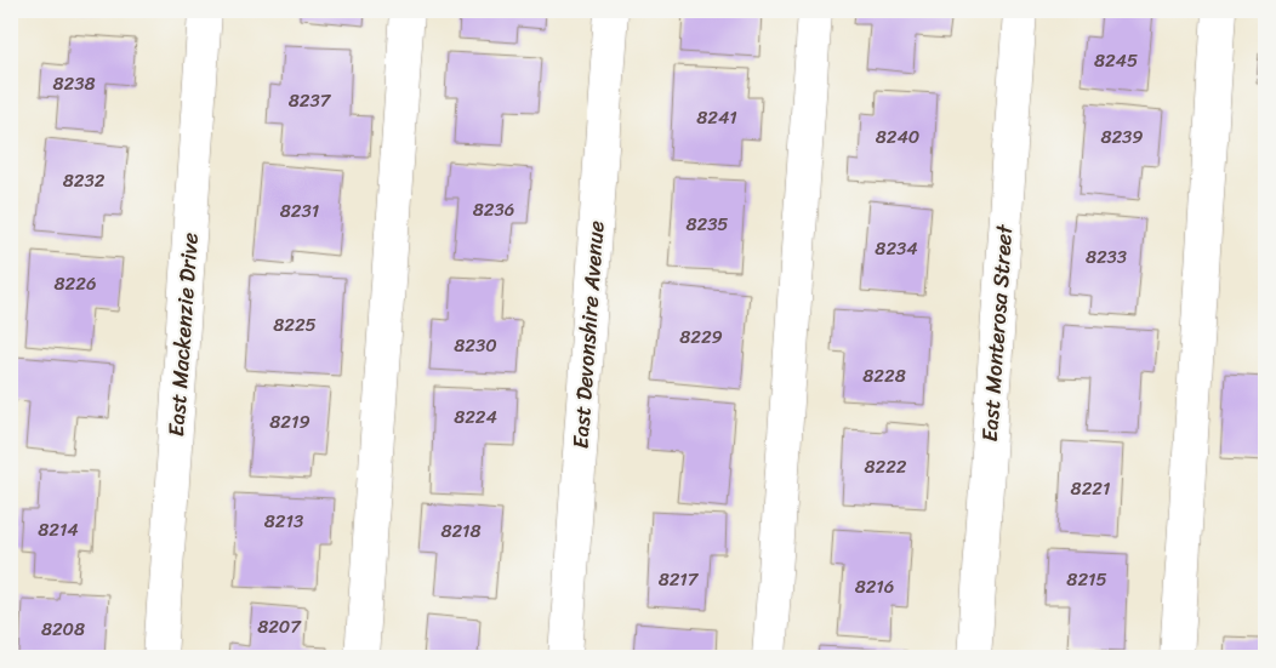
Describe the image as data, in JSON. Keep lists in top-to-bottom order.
{
  "streets": {
    "street": ["East Monterosa Street", "East Mackenzie Drive", "East Devonshire Avenue"]
  },
  "house_numbers": [
    "8245",
    "8238",
    "8237",
    "8241",
    "8240",
    "8239",
    "8232",
    "8236",
    "8231",
    "8235",
    "8234",
    "8233",
    "8226",
    "8225",
    "8229",
    "8230",
    "8228",
    "8224",
    "8219",
    "8222",
    "8221",
    "8213",
    "8214",
    "8218",
    "8217",
    "8215",
    "8216",
    "8207",
    "8208"
  ]
}
